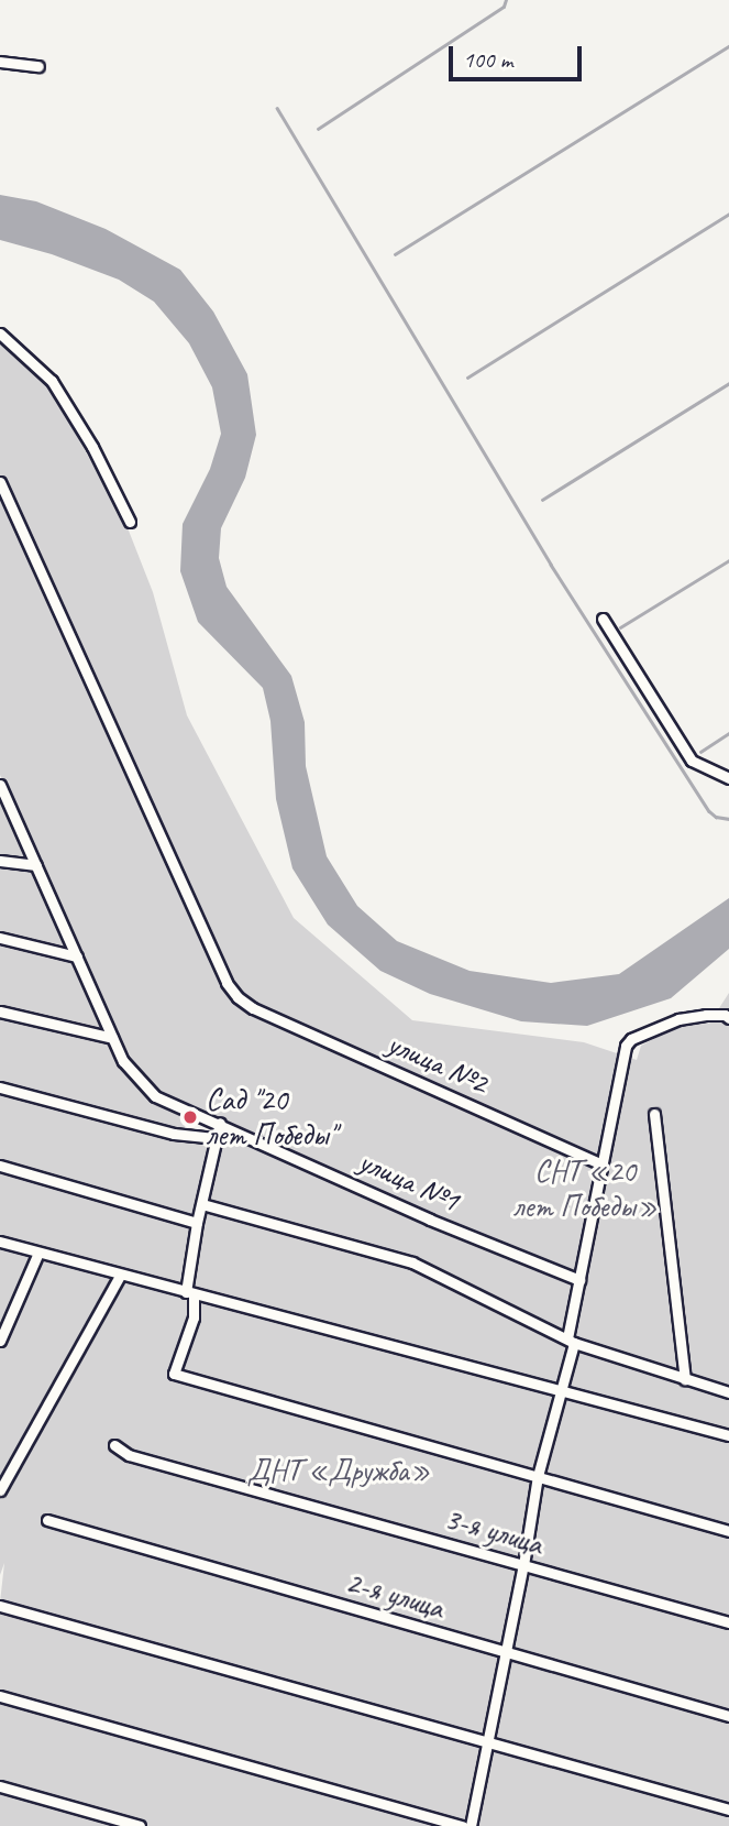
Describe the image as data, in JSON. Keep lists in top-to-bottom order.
{
  "streets": {
    "street": [
      "улица №2",
      "улица №1",
      "3-я улица",
      "2-я улица"
    ]
  },
  "parks": ["СНТ «20 лет Победы»", "ДНТ «Дружба»"],
  "places": ["Сад \"20 лет Победы\""],
  "scale_bar": "100 m"
}
